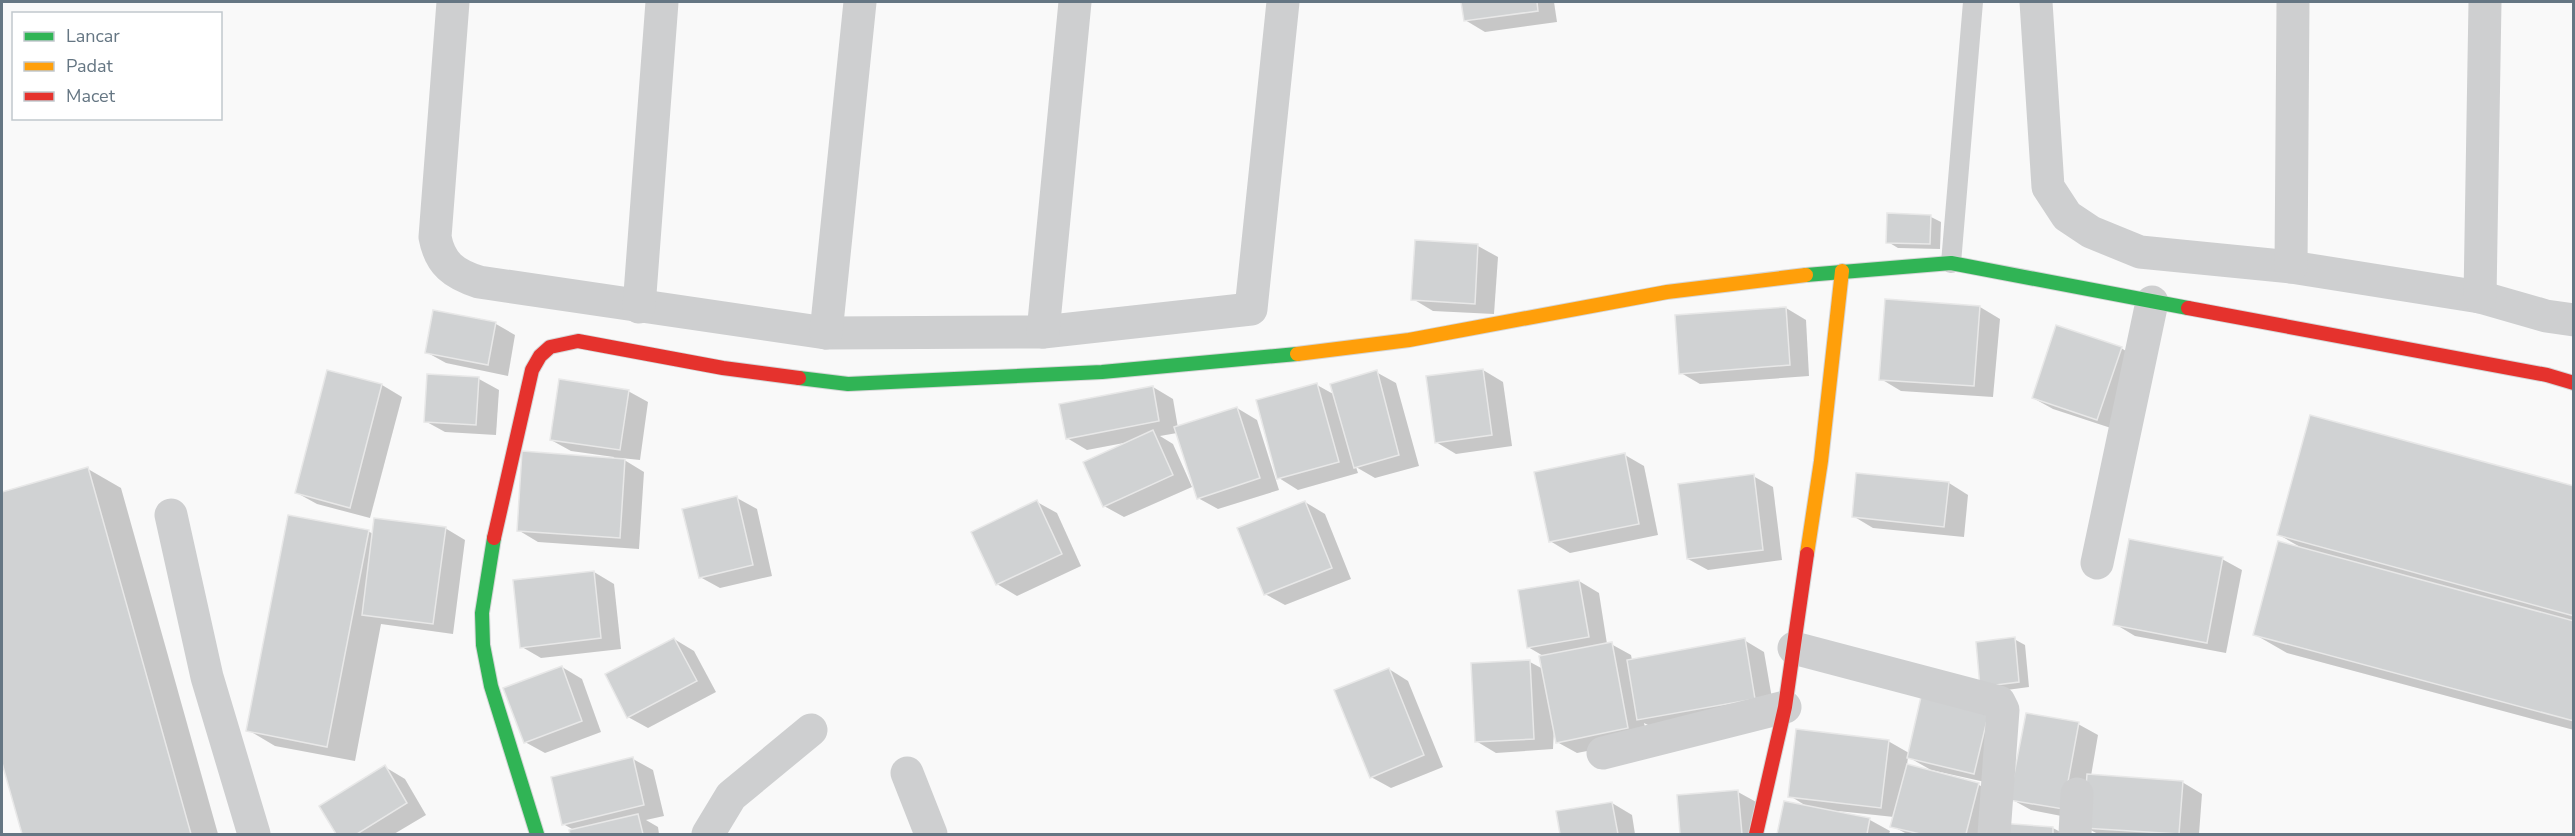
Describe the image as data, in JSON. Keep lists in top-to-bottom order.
{
  "legend": ["Lancar", "Padat", "Macet"]
}
